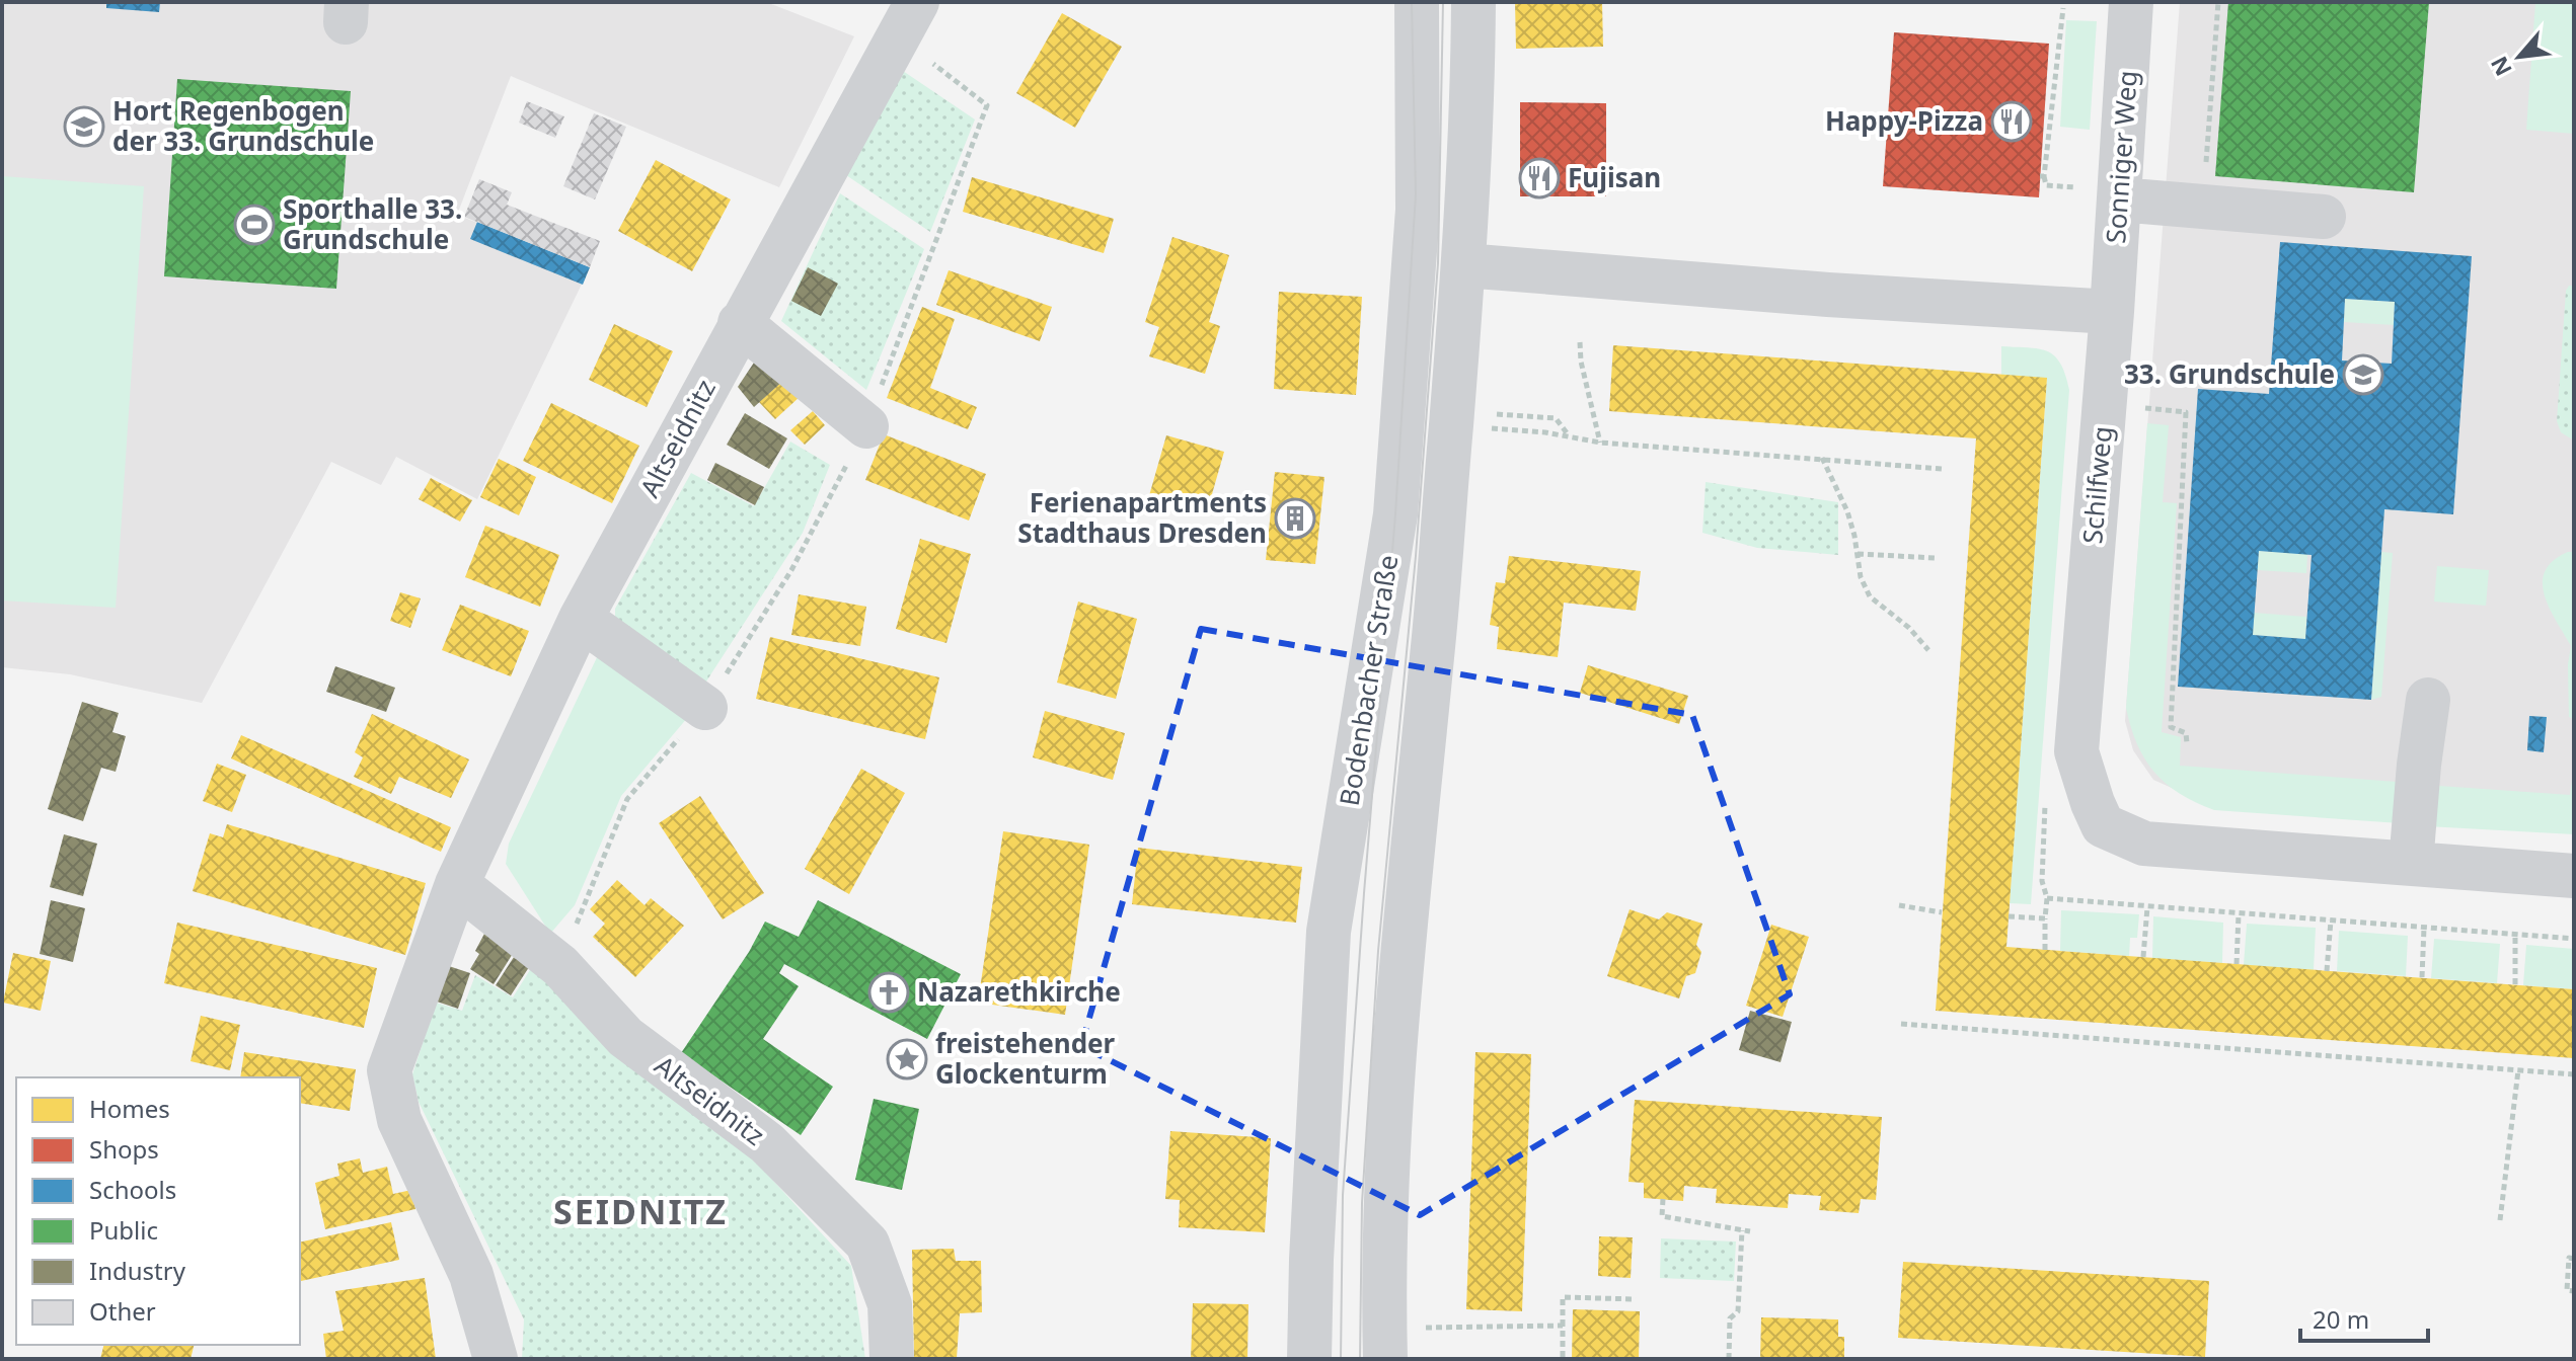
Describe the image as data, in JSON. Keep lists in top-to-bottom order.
{
  "streets": {
    "street": [
      "Sonniger Weg",
      "Altseidnitz",
      "Schilfweg",
      "Bodenbacher Straße"
    ]
  },
  "crossings": [
    ["Sonniger Weg", "Schilfweg"]
  ],
  "districts": ["SEIDNITZ"],
  "places": {
    "restaurant": ["Happy-Pizza", "Fujisan"],
    "school or university": ["Hort Regenbogen der 33. Grundschule", "33. Grundschule"],
    "sports": ["Sporthalle 33. Grundschule"],
    "building": ["Ferienapartments Stadthaus Dresden"],
    "church": ["Nazarethkirche"],
    "place": ["freistehender Glockenturm"]
  },
  "legend": [
    "Homes",
    "Shops",
    "Schools",
    "Public",
    "Industry",
    "Other"
  ],
  "scale_bar": "20 m",
  "north": "bottom left"
}
